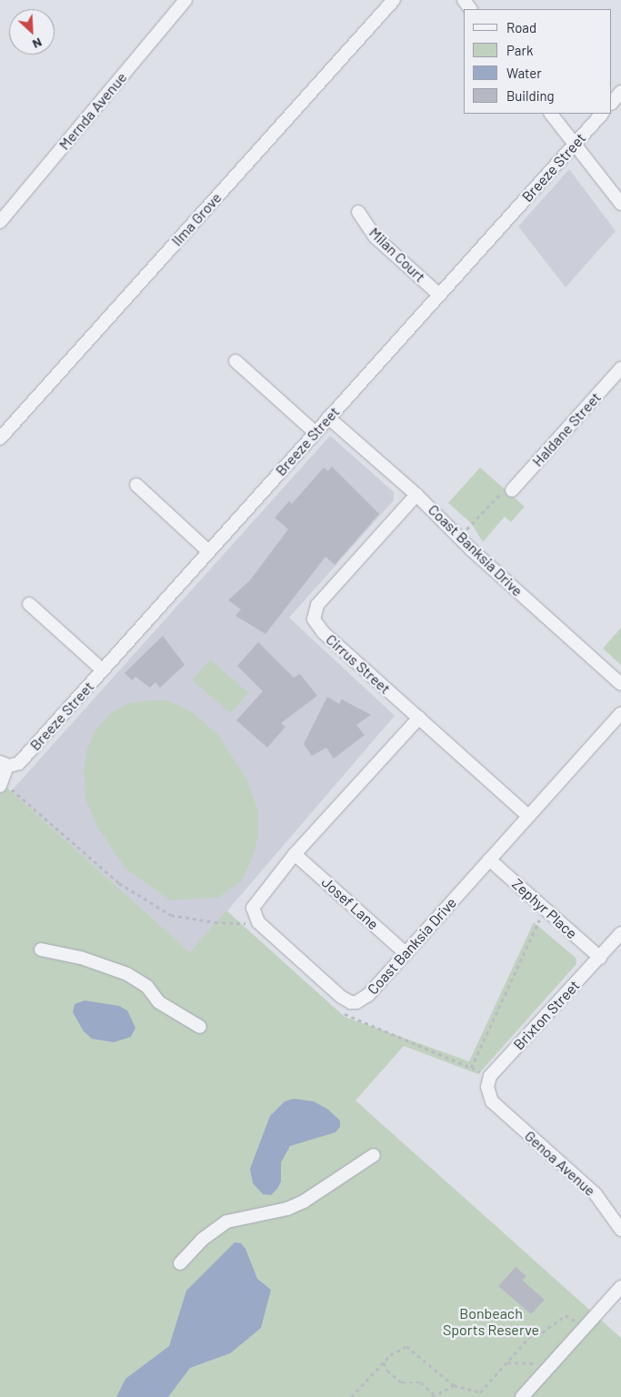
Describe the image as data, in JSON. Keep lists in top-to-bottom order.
{
  "streets": {
    "street": [
      "Mernda Avenue",
      "Breeze Street",
      "Ilma Grove",
      "Milan Court",
      "Haldane Street",
      "Coast Banksia Drive",
      "Cirrus Street",
      "Josef Lane",
      "Zephyr Place",
      "Brixton Street",
      "Genoa Avenue"
    ]
  },
  "crossings": [
    ["Breeze Street", "Milan Court"],
    ["Breeze Street", "Coast Banksia Drive"],
    ["Coast Banksia Drive", "Cirrus Street"],
    ["Coast Banksia Drive", "Josef Lane"],
    ["Coast Banksia Drive", "Zephyr Place"],
    ["Zephyr Place", "Brixton Street"],
    ["Brixton Street", "Genoa Avenue"]
  ],
  "parks": ["Bonbeach Sports Reserve"],
  "legend": [
    "Road",
    "Park",
    "Water",
    "Building"
  ],
  "north": "bottom right"
}
